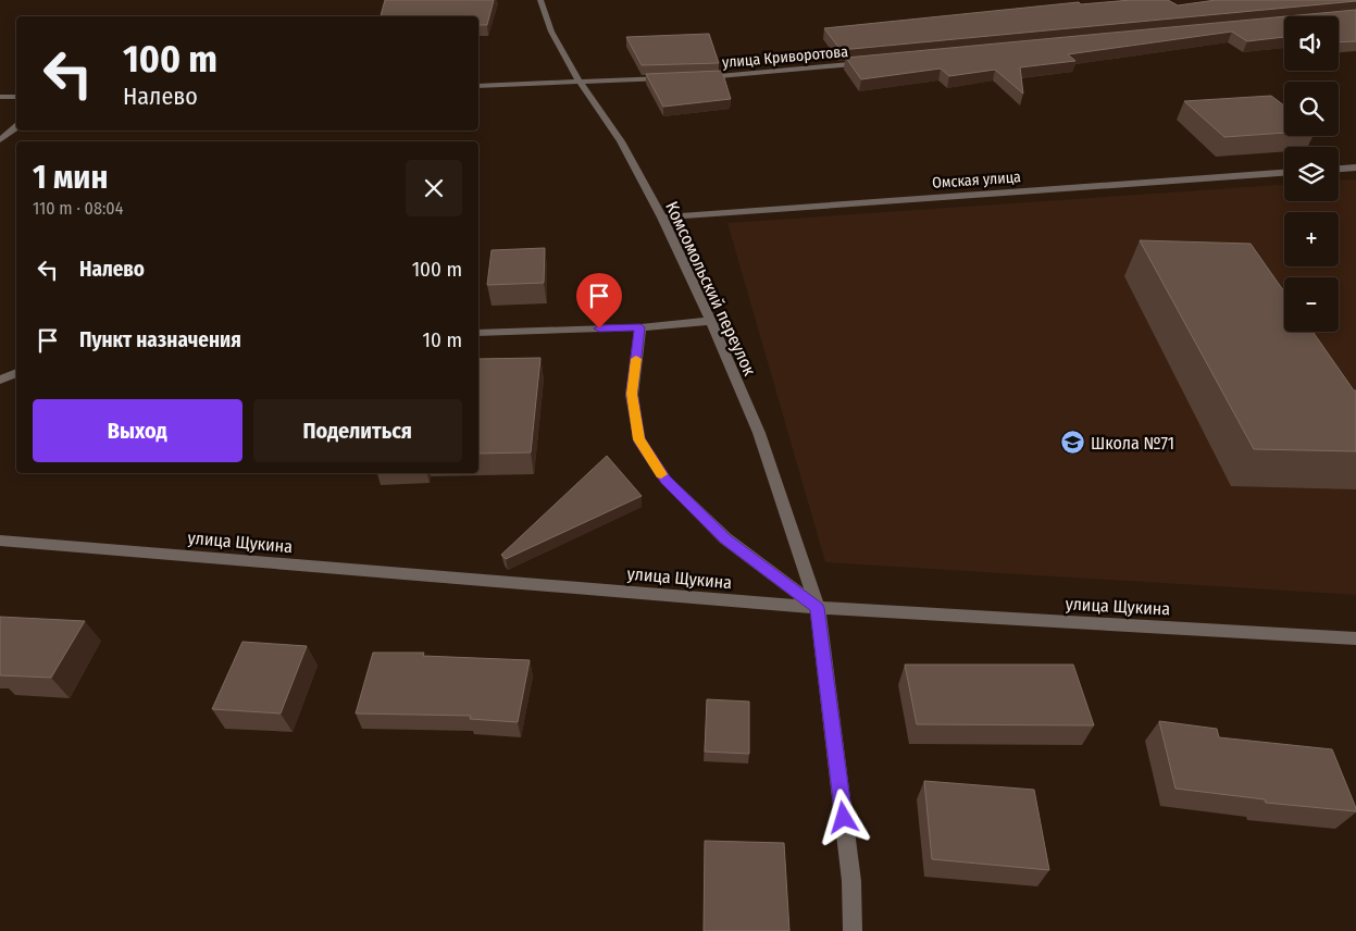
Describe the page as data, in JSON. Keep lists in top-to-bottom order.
{
  "streets": {
    "street": [
      "улица Криворотова",
      "Омская улица",
      "Комсомольский переулок",
      "улица Щукина"
    ]
  },
  "crossings": [
    ["Омская улица", "Комсомольский переулок"],
    ["Комсомольский переулок", "улица Щукина"]
  ],
  "places": {
    "school or university": ["Школа №71"]
  },
  "page": {
    "map_buttons": ["+", "−"],
    "turn": ["100 m", "Налево"],
    "heading": ["1 мин", "110 m · 08:04"],
    "list": [
      {
        "name": "Налево",
        "value": "100 m"
      },
      {
        "name": "Пункт назначения",
        "value": "10 m"
      }
    ],
    "buttons": ["Выход", "Поделиться"]
  }
}
